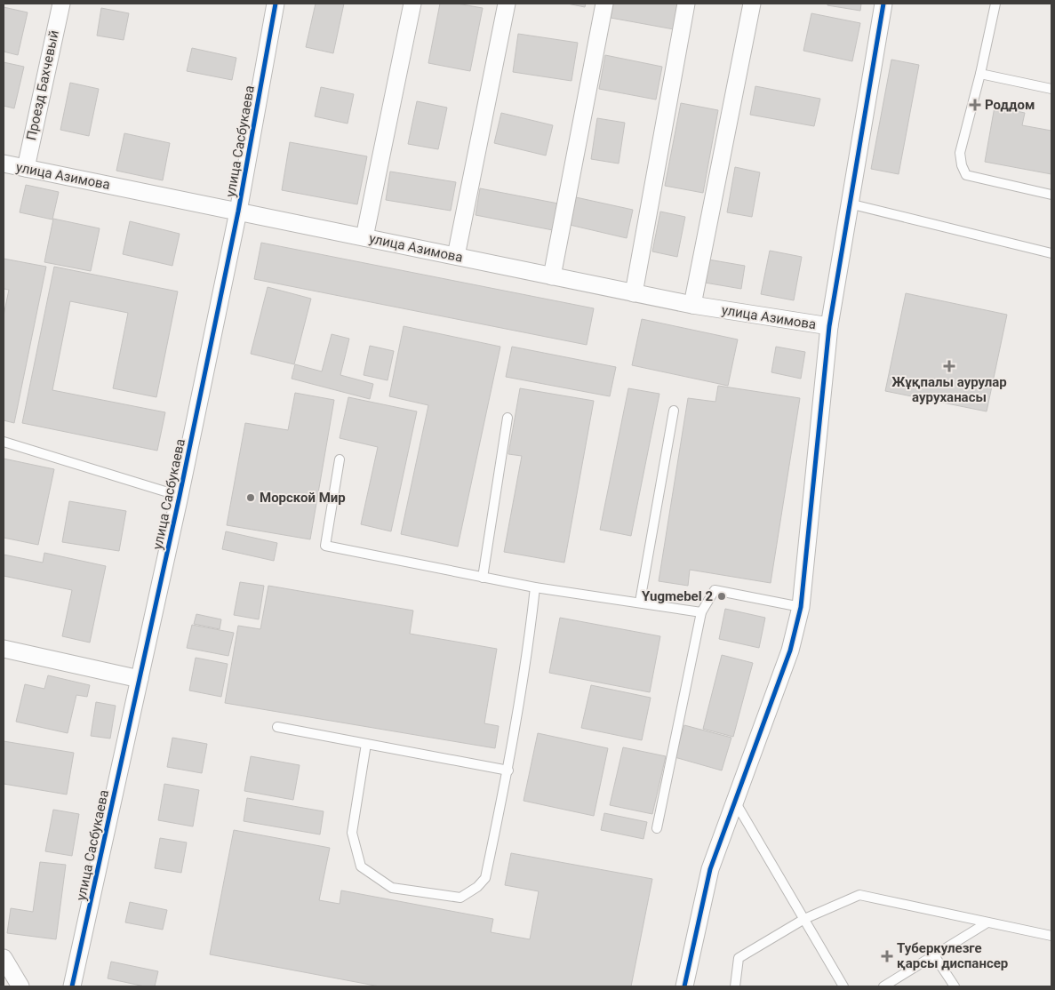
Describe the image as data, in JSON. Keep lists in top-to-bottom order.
{
  "streets": {
    "street": ["Проезд Бахчевый", "улица Сасбукаева", "улица Азимова"]
  },
  "crossings": [
    ["Проезд Бахчевый", "улица Азимова"],
    ["улица Сасбукаева", "улица Азимова"]
  ],
  "places": {
    "health": ["Роддом", "Жұқпалы аурулар ауруханасы", "Туберкулезге қарсы диспансер"],
    "other": ["Морской Мир", "Yugmebel 2"]
  }
}
